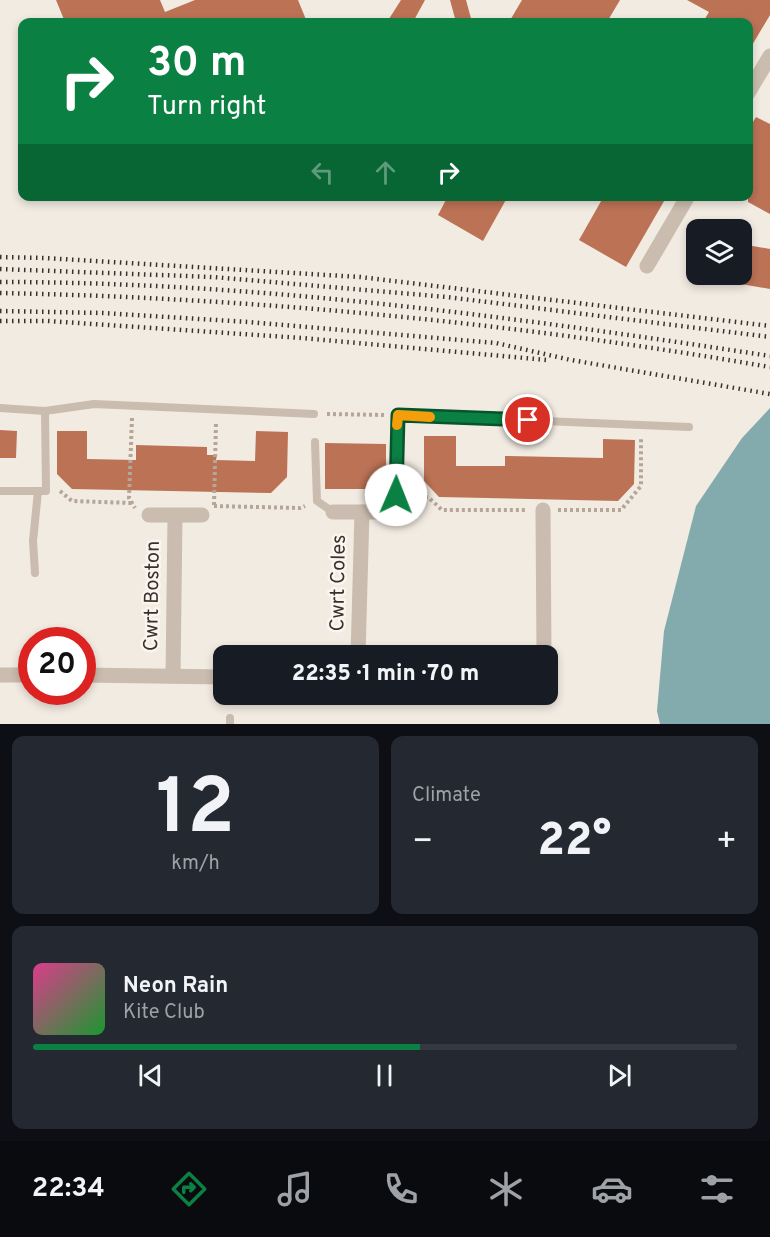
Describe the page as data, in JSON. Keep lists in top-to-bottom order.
{
  "streets": {
    "street": ["Cwrt Coles", "Cwrt Boston"]
  },
  "page": {
    "turn": ["30 m", "Turn right"],
    "limit": "20",
    "trip": "22:35 · 1 min · 70 m",
    "tile": [
      ["12", "km/h"],
      "Climate"
    ],
    "heat": ["−", "22°", "+"],
    "song": ["Neon Rain", "Kite Club"],
    "tabs": "22:34"
  }
}
